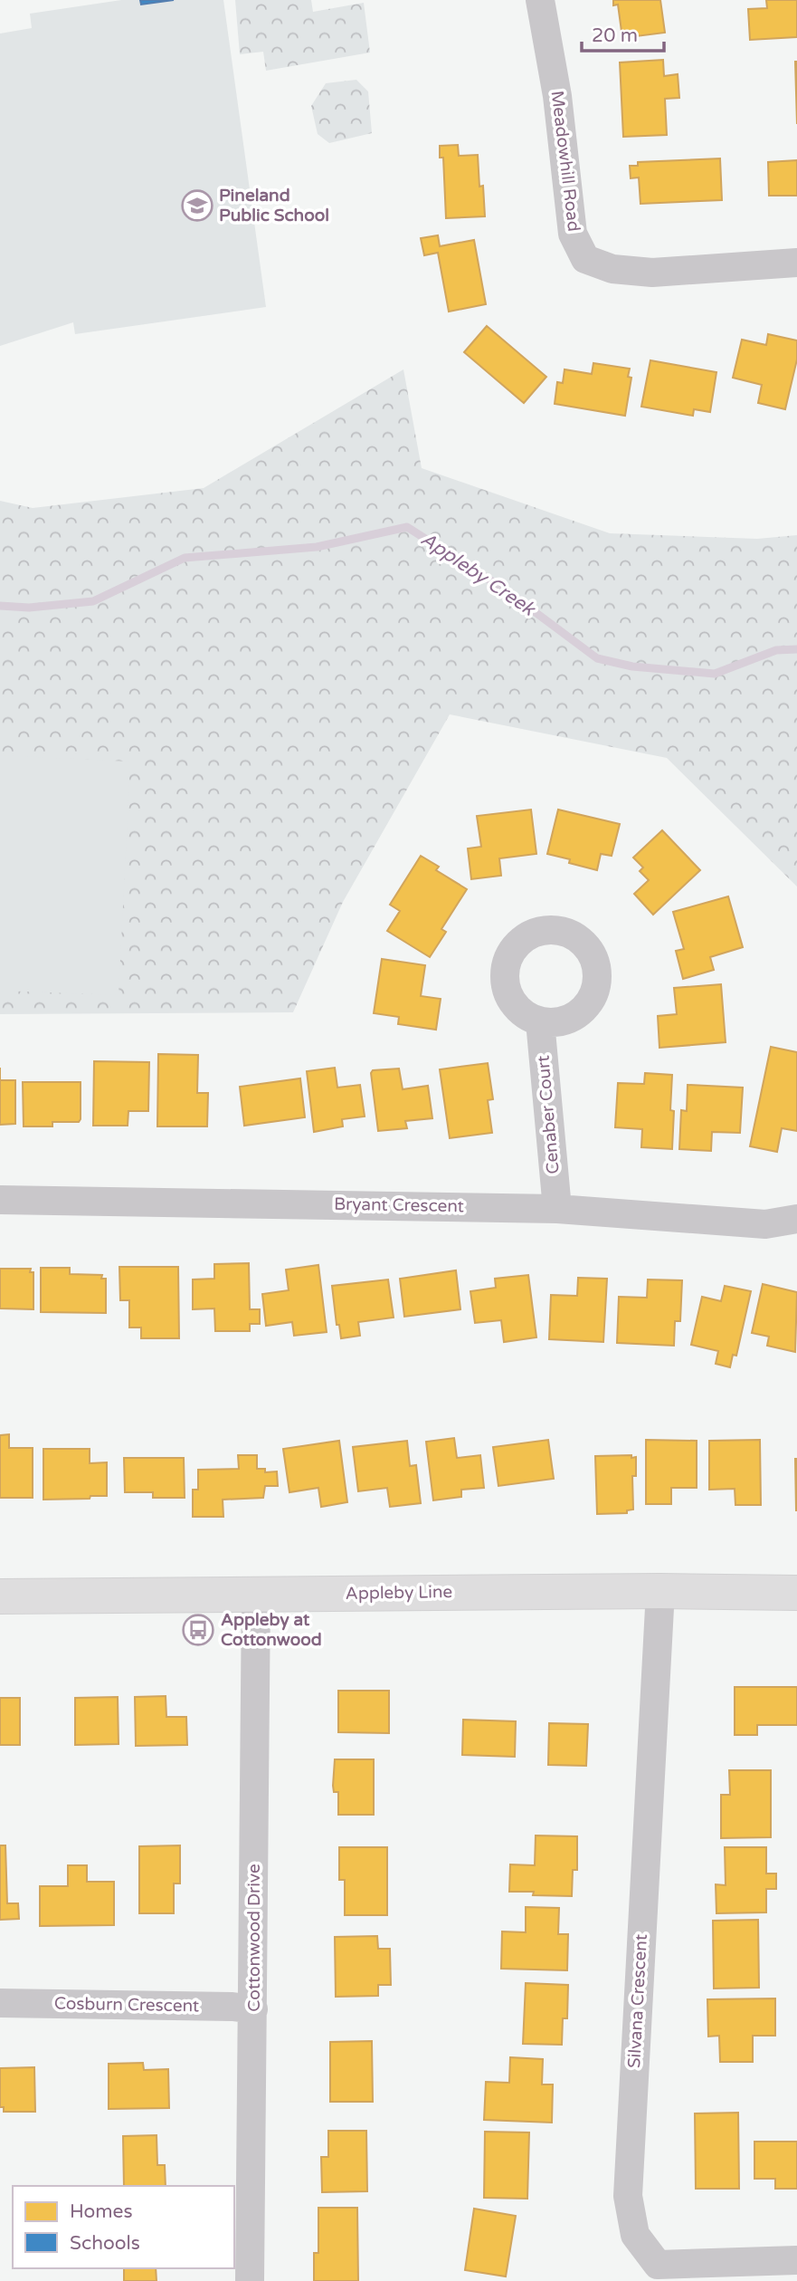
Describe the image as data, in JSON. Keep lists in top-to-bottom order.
{
  "streets": {
    "main road": ["Appleby Line"],
    "street": [
      "Meadowhill Road",
      "Cenaber Court",
      "Bryant Crescent",
      "Cottonwood Drive",
      "Silvana Crescent",
      "Cosburn Crescent"
    ]
  },
  "crossings": [
    ["Cenaber Court", "Bryant Crescent"],
    ["Appleby Line", "Cottonwood Drive"],
    ["Appleby Line", "Silvana Crescent"],
    ["Cottonwood Drive", "Cosburn Crescent"]
  ],
  "water": ["Appleby Creek"],
  "places": {
    "school or university": ["Pineland Public School"],
    "bus stop": ["Appleby at Cottonwood"]
  },
  "legend": ["Homes", "Schools"],
  "scale_bar": "20 m"
}
